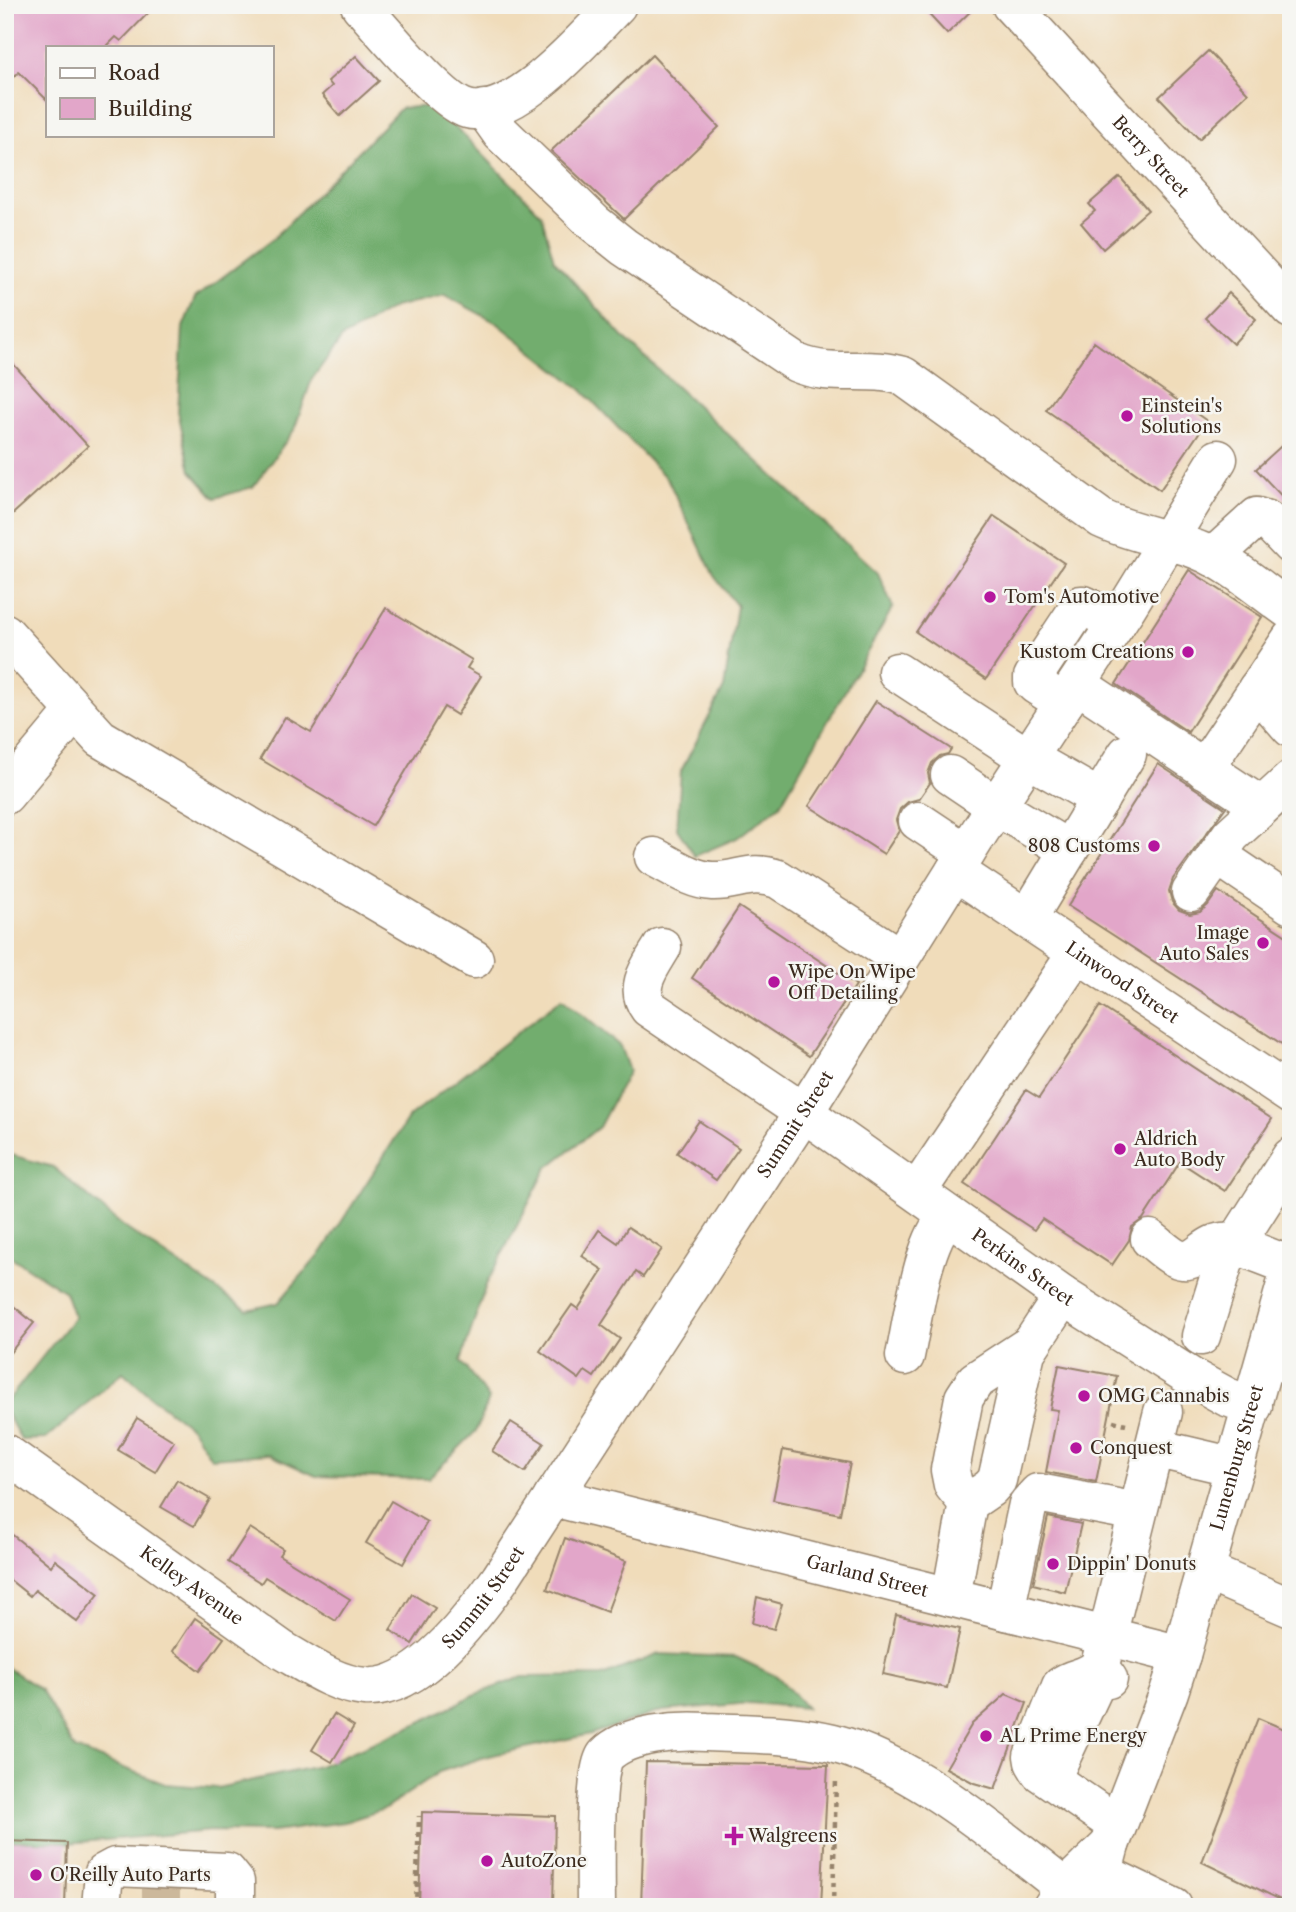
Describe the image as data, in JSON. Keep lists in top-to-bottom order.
{
  "streets": {
    "street": [
      "Berry Street",
      "Linwood Street",
      "Summit Street",
      "Perkins Street",
      "Lunenburg Street",
      "Garland Street",
      "Kelley Avenue"
    ]
  },
  "crossings": [
    ["Linwood Street", "Summit Street"],
    ["Summit Street", "Perkins Street"],
    ["Summit Street", "Garland Street"],
    ["Summit Street", "Kelley Avenue"],
    ["Perkins Street", "Lunenburg Street"],
    ["Lunenburg Street", "Garland Street"]
  ],
  "places": {
    "other": [
      "Einstein's Solutions",
      "Tom's Automotive",
      "Kustom Creations",
      "808 Customs",
      "Image Auto Sales",
      "Wipe On Wipe Off Detailing",
      "Aldrich Auto Body",
      "OMG Cannabis",
      "Conquest",
      "Dippin' Donuts",
      "AL Prime Energy",
      "AutoZone",
      "O'Reilly Auto Parts"
    ],
    "health": ["Walgreens"]
  },
  "legend": ["Road", "Building"]
}
